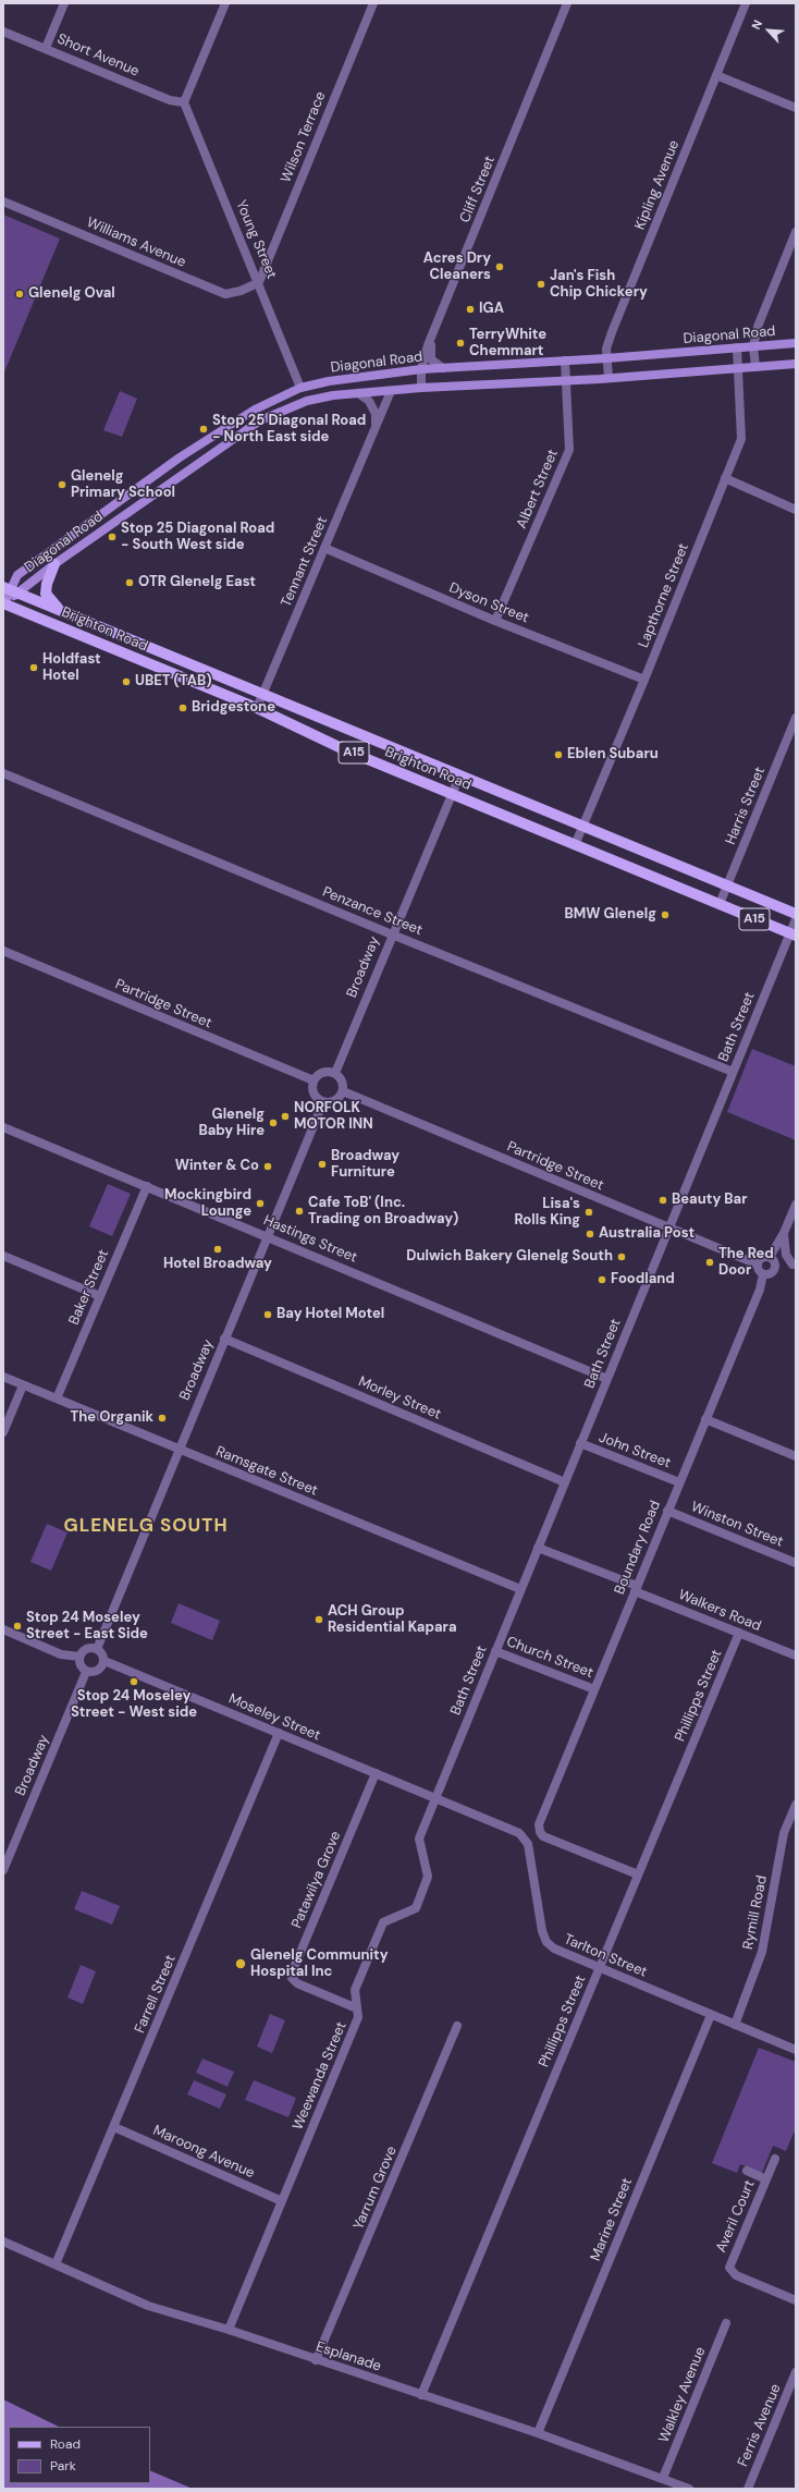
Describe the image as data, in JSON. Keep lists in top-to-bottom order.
{
  "streets": {
    "main road": ["Diagonal Road", "Brighton Road", "A15"],
    "street": [
      "Short Avenue",
      "Wilson Terrace",
      "Kipling Avenue",
      "Cliff Street",
      "Young Street",
      "Williams Avenue",
      "Albert Street",
      "Tennant Street",
      "Lapthorne Street",
      "Dyson Street",
      "Harris Street",
      "Penzance Street",
      "Broadway",
      "Partridge Street",
      "Bath Street",
      "Hastings Street",
      "Baker Street",
      "Morley Street",
      "John Street",
      "Ramsgate Street",
      "Winston Street",
      "Boundary Road",
      "Walkers Road",
      "Church Street",
      "Phillipps Street",
      "Moseley Street",
      "Patawilya Grove",
      "Rymill Road",
      "Tarlton Street",
      "Farrell Street",
      "Weewanda Street",
      "Maroong Avenue",
      "Yarrum Grove",
      "Averil Court",
      "Marine Street",
      "Esplanade",
      "Walkley Avenue",
      "Ferris Avenue"
    ]
  },
  "crossings": [
    ["Short Avenue", "Young Street"],
    ["Wilson Terrace", "Young Street"],
    ["Wilson Terrace", "Williams Avenue"],
    ["Kipling Avenue", "Diagonal Road"],
    ["Cliff Street", "Diagonal Road"],
    ["Young Street", "Williams Avenue"],
    ["Young Street", "Diagonal Road"],
    ["Diagonal Road", "Albert Street"],
    ["Diagonal Road", "Tennant Street"],
    ["Diagonal Road", "Lapthorne Street"],
    ["Diagonal Road", "Brighton Road"],
    ["Albert Street", "Dyson Street"],
    ["Tennant Street", "Dyson Street"],
    ["Tennant Street", "Brighton Road"],
    ["Lapthorne Street", "Dyson Street"],
    ["Lapthorne Street", "Brighton Road"],
    ["Brighton Road", "Harris Street"],
    ["Brighton Road", "Broadway"],
    ["Brighton Road", "Bath Street"],
    ["Penzance Street", "Broadway"],
    ["Penzance Street", "Bath Street"],
    ["Broadway", "Partridge Street"],
    ["Broadway", "Hastings Street"],
    ["Broadway", "Morley Street"],
    ["Broadway", "Ramsgate Street"],
    ["Broadway", "Moseley Street"],
    ["Partridge Street", "Bath Street"],
    ["Partridge Street", "Boundary Road"],
    ["Bath Street", "Hastings Street"],
    ["Bath Street", "Morley Street"],
    ["Bath Street", "John Street"],
    ["Bath Street", "Ramsgate Street"],
    ["Bath Street", "Walkers Road"],
    ["Bath Street", "Church Street"],
    ["Bath Street", "Moseley Street"],
    ["Bath Street", "Tarlton Street"],
    ["Bath Street", "Weewanda Street"],
    ["Hastings Street", "Baker Street"],
    ["Baker Street", "Ramsgate Street"],
    ["John Street", "Boundary Road"],
    ["Winston Street", "Boundary Road"],
    ["Boundary Road", "Walkers Road"],
    ["Boundary Road", "Church Street"],
    ["Boundary Road", "Phillipps Street"],
    ["Walkers Road", "Phillipps Street"],
    ["Phillipps Street", "Tarlton Street"],
    ["Phillipps Street", "Esplanade"],
    ["Moseley Street", "Patawilya Grove"],
    ["Moseley Street", "Tarlton Street"],
    ["Moseley Street", "Farrell Street"],
    ["Moseley Street", "Weewanda Street"],
    ["Patawilya Grove", "Weewanda Street"],
    ["Rymill Road", "Tarlton Street"],
    ["Tarlton Street", "Weewanda Street"],
    ["Tarlton Street", "Marine Street"],
    ["Farrell Street", "Maroong Avenue"],
    ["Farrell Street", "Esplanade"],
    ["Weewanda Street", "Maroong Avenue"],
    ["Weewanda Street", "Esplanade"],
    ["Yarrum Grove", "Esplanade"],
    ["Marine Street", "Esplanade"],
    ["Esplanade", "Walkley Avenue"]
  ],
  "districts": ["GLENELG SOUTH"],
  "places": [
    "Acres Dry Cleaners",
    "Jan's Fish Chip Chickery",
    "Glenelg Oval",
    "IGA",
    "TerryWhite Chemmart",
    "Stop 25 Diagonal Road - North East side",
    "Glenelg Primary School",
    "Stop 25 Diagonal Road - South West side",
    "OTR Glenelg East",
    "Holdfast Hotel",
    "UBET (TAB)",
    "Bridgestone",
    "Eblen Subaru",
    "BMW Glenelg",
    "NORFOLK MOTOR INN",
    "Glenelg Baby Hire",
    "Broadway Furniture",
    "Winter & Co",
    "Beauty Bar",
    "Mockingbird Lounge",
    "Cafe ToB' (Inc. Trading on Broadway)",
    "Lisa's Rolls King",
    "Australia Post",
    "Hotel Broadway",
    "Dulwich Bakery Glenelg South",
    "The Red Door",
    "Foodland",
    "Bay Hotel Motel",
    "The Organik",
    "ACH Group Residential Kapara",
    "Stop 24 Moseley Street - East Side",
    "Stop 24 Moseley Street - West side",
    "Glenelg Community Hospital Inc"
  ],
  "legend": ["Road", "Park"],
  "north": "top left"
}
